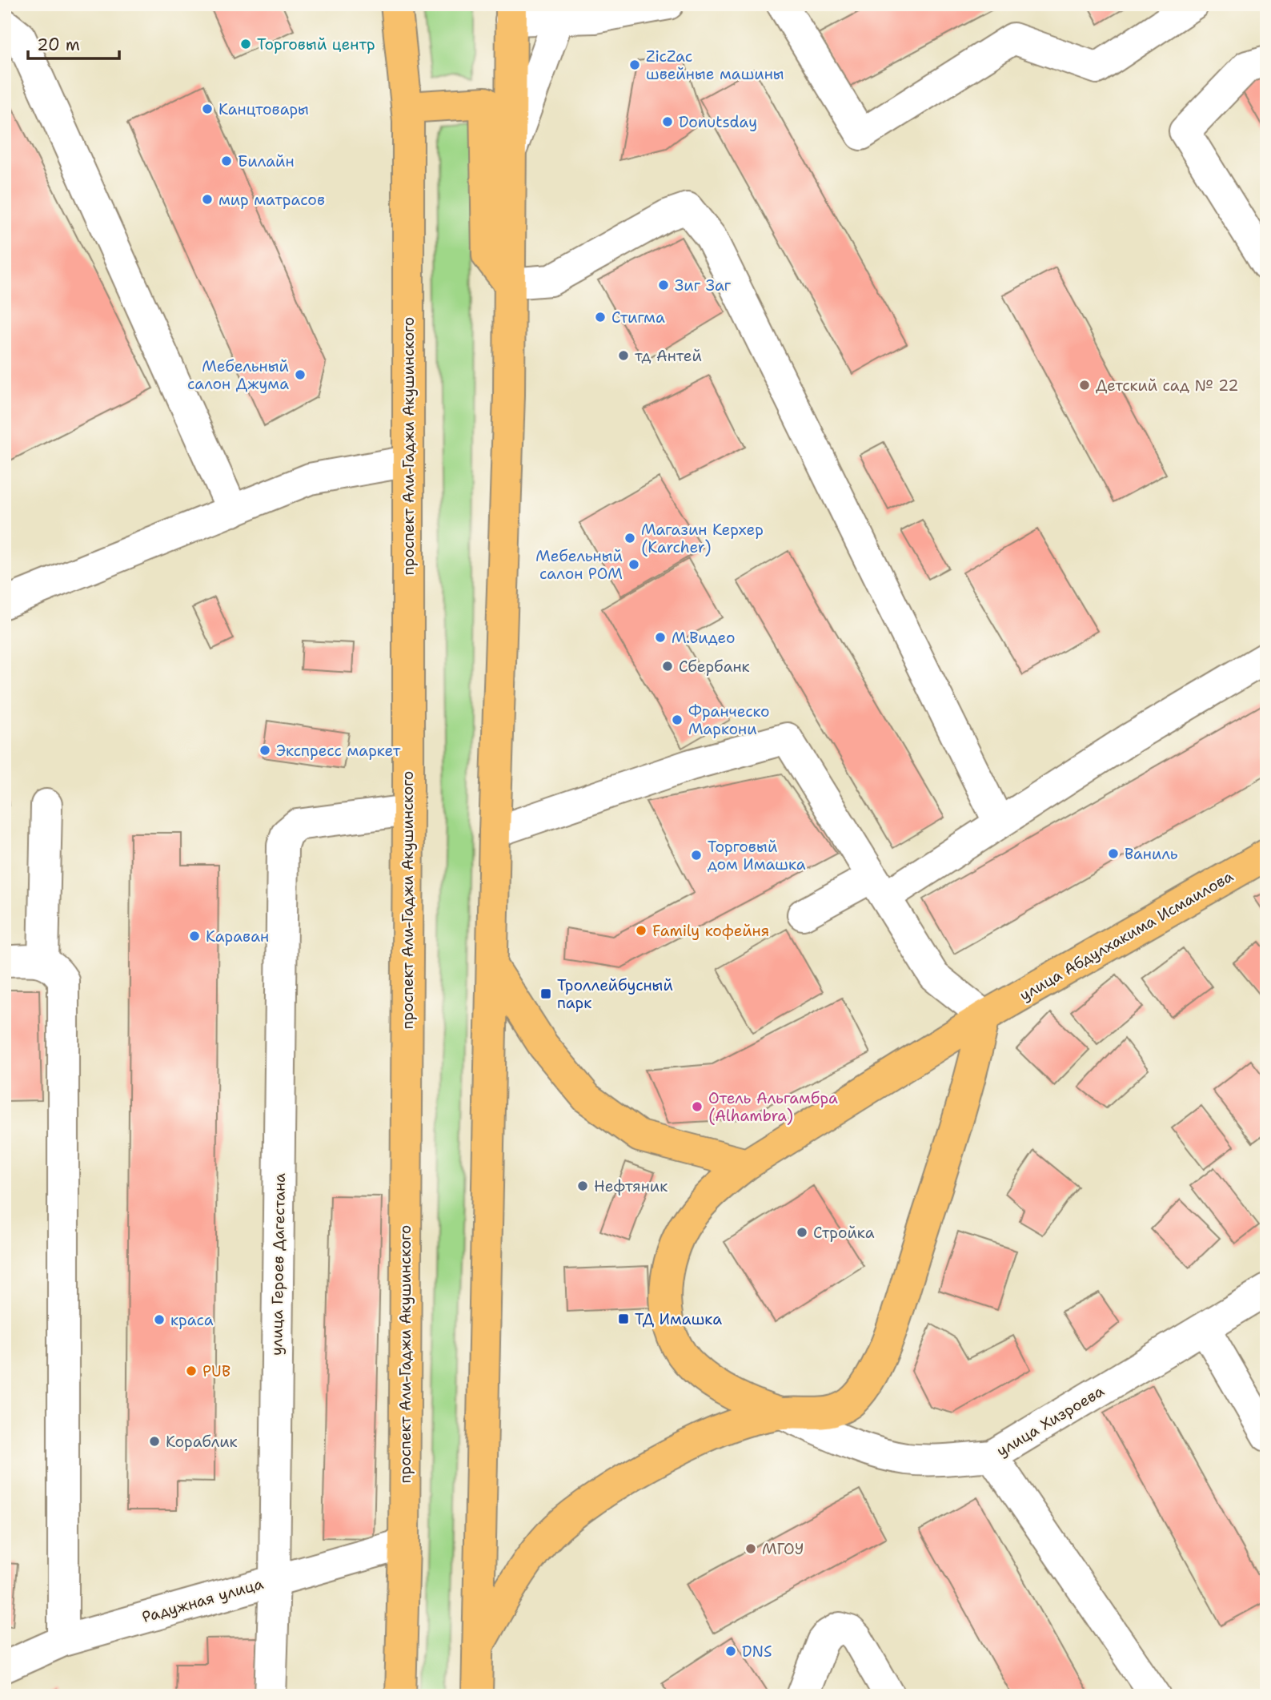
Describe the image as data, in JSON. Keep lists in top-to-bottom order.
{
  "streets": {
    "main road": ["проспект Али-Гаджи Акушинского", "улица Абдулхакима Исмаилова"],
    "street": ["улица Героев Дагестана", "улица Хизроева", "Радужная улица"]
  },
  "crossings": [
    ["проспект Али-Гаджи Акушинского", "улица Героев Дагестана"],
    ["проспект Али-Гаджи Акушинского", "Радужная улица"],
    ["улица Абдулхакима Исмаилова", "улица Хизроева"],
    ["улица Героев Дагестана", "Радужная улица"]
  ],
  "places": {
    "other": [
      "Торговый центр",
      "ZicZac швейные машины",
      "Канцтовары",
      "Donutsday",
      "Билайн",
      "мир матрасов",
      "Зиг Заг",
      "Стигма",
      "тд Антей",
      "Мебельный салон Джума",
      "Детский сад № 22",
      "Магазин Керхер (Karcher)",
      "Мебельный салон РОМ",
      "М.Видео",
      "Сбербанк",
      "Франческо Маркони",
      "Экспресс маркет",
      "Ваниль",
      "Торговый дом Имашка",
      "Family кофейня",
      "Караван",
      "Отель Альгамбра (Alhambra)",
      "Нефтяник",
      "Стройка",
      "краса",
      "PUB",
      "Кораблик",
      "МГОУ",
      "DNS"
    ],
    "transit": ["Троллейбусный парк", "ТД Имашка"]
  },
  "scale_bar": "20 m"
}
